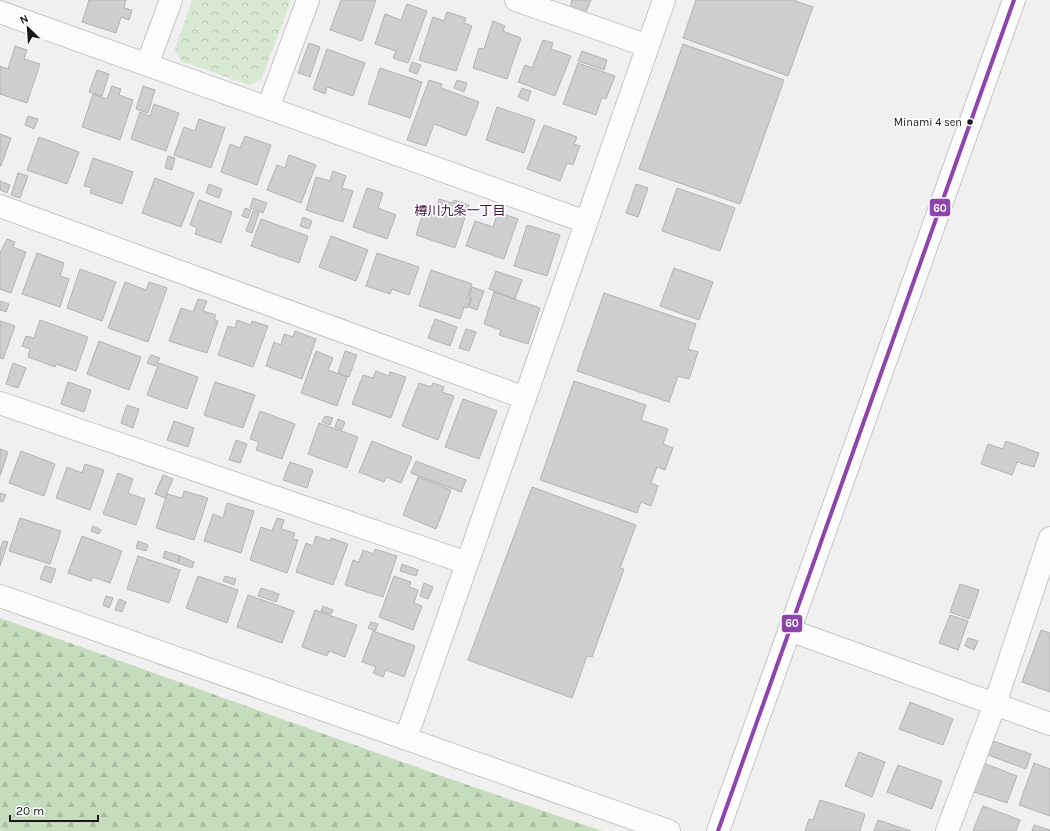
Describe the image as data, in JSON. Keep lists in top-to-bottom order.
{
  "districts": ["樽川九条一丁目"],
  "places": ["Minami 4 sen"],
  "lines": ["transit line 60"],
  "scale_bar": "20 m",
  "north": "top left"
}
